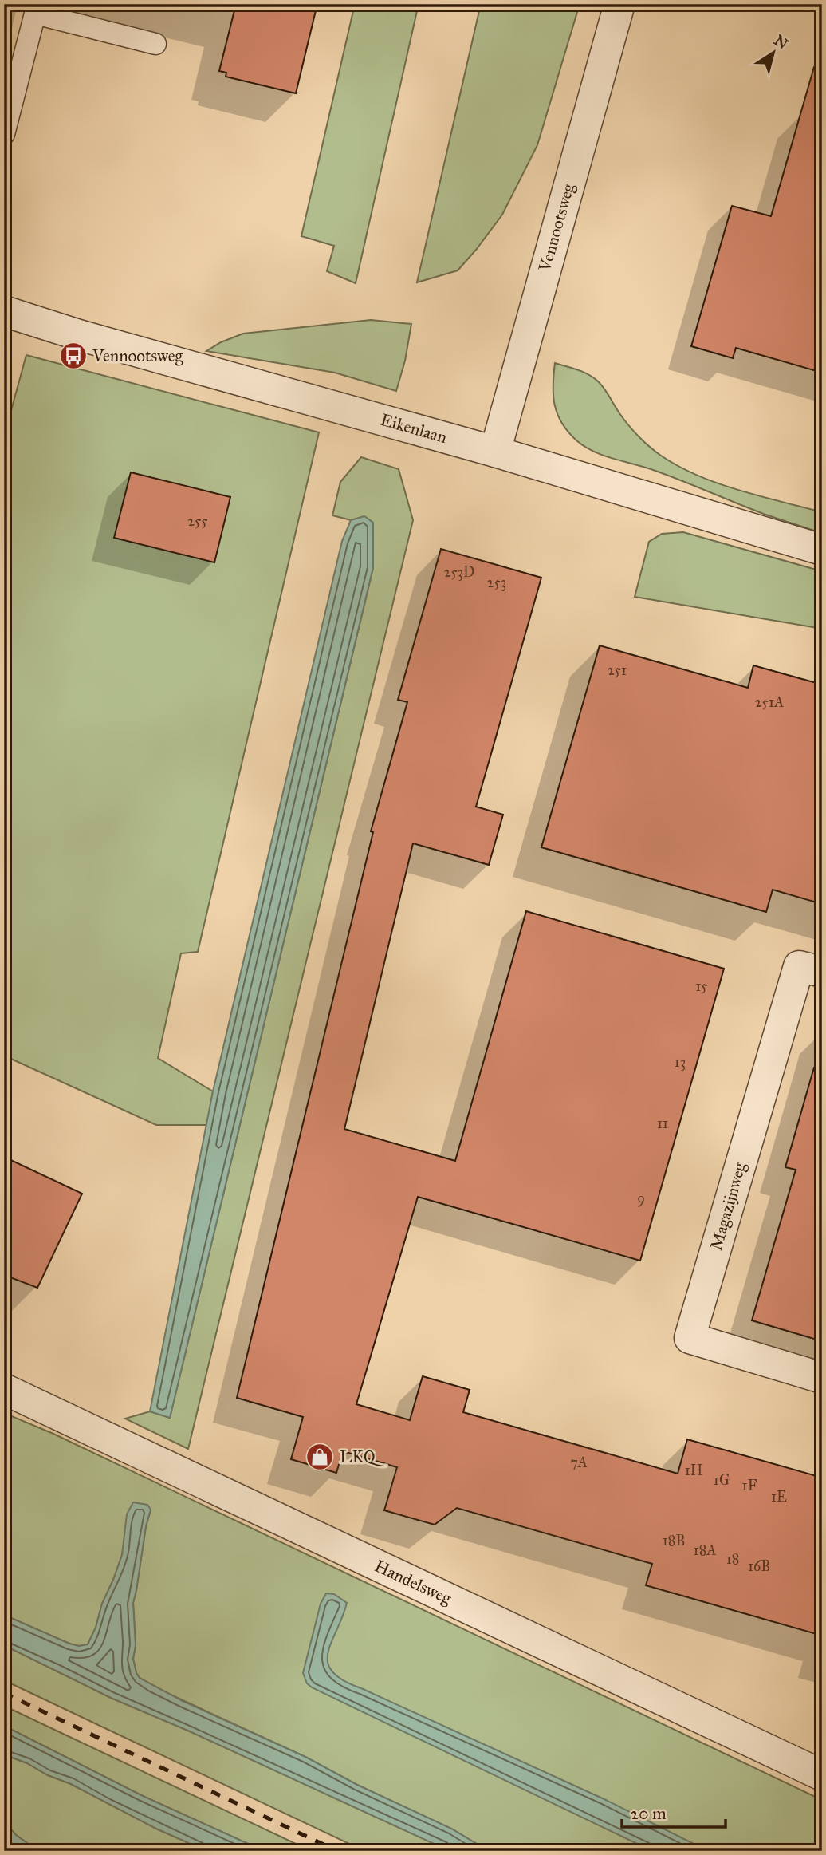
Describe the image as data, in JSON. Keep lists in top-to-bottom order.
{
  "streets": {
    "street": [
      "Vennootsweg",
      "Eikenlaan",
      "Magazijnweg",
      "Handelsweg"
    ]
  },
  "crossings": [
    ["Vennootsweg", "Eikenlaan"]
  ],
  "places": {
    "bus stop": ["Vennootsweg"],
    "shop": ["LKQ"]
  },
  "house_numbers": [
    "255",
    "253D",
    "253",
    "251",
    "251A",
    "15",
    "13",
    "11",
    "9",
    "7A",
    "1H",
    "1G",
    "1F",
    "1E",
    "18B",
    "18A",
    "18",
    "16B"
  ],
  "scale_bar": "20 m",
  "north": "top right"
}
